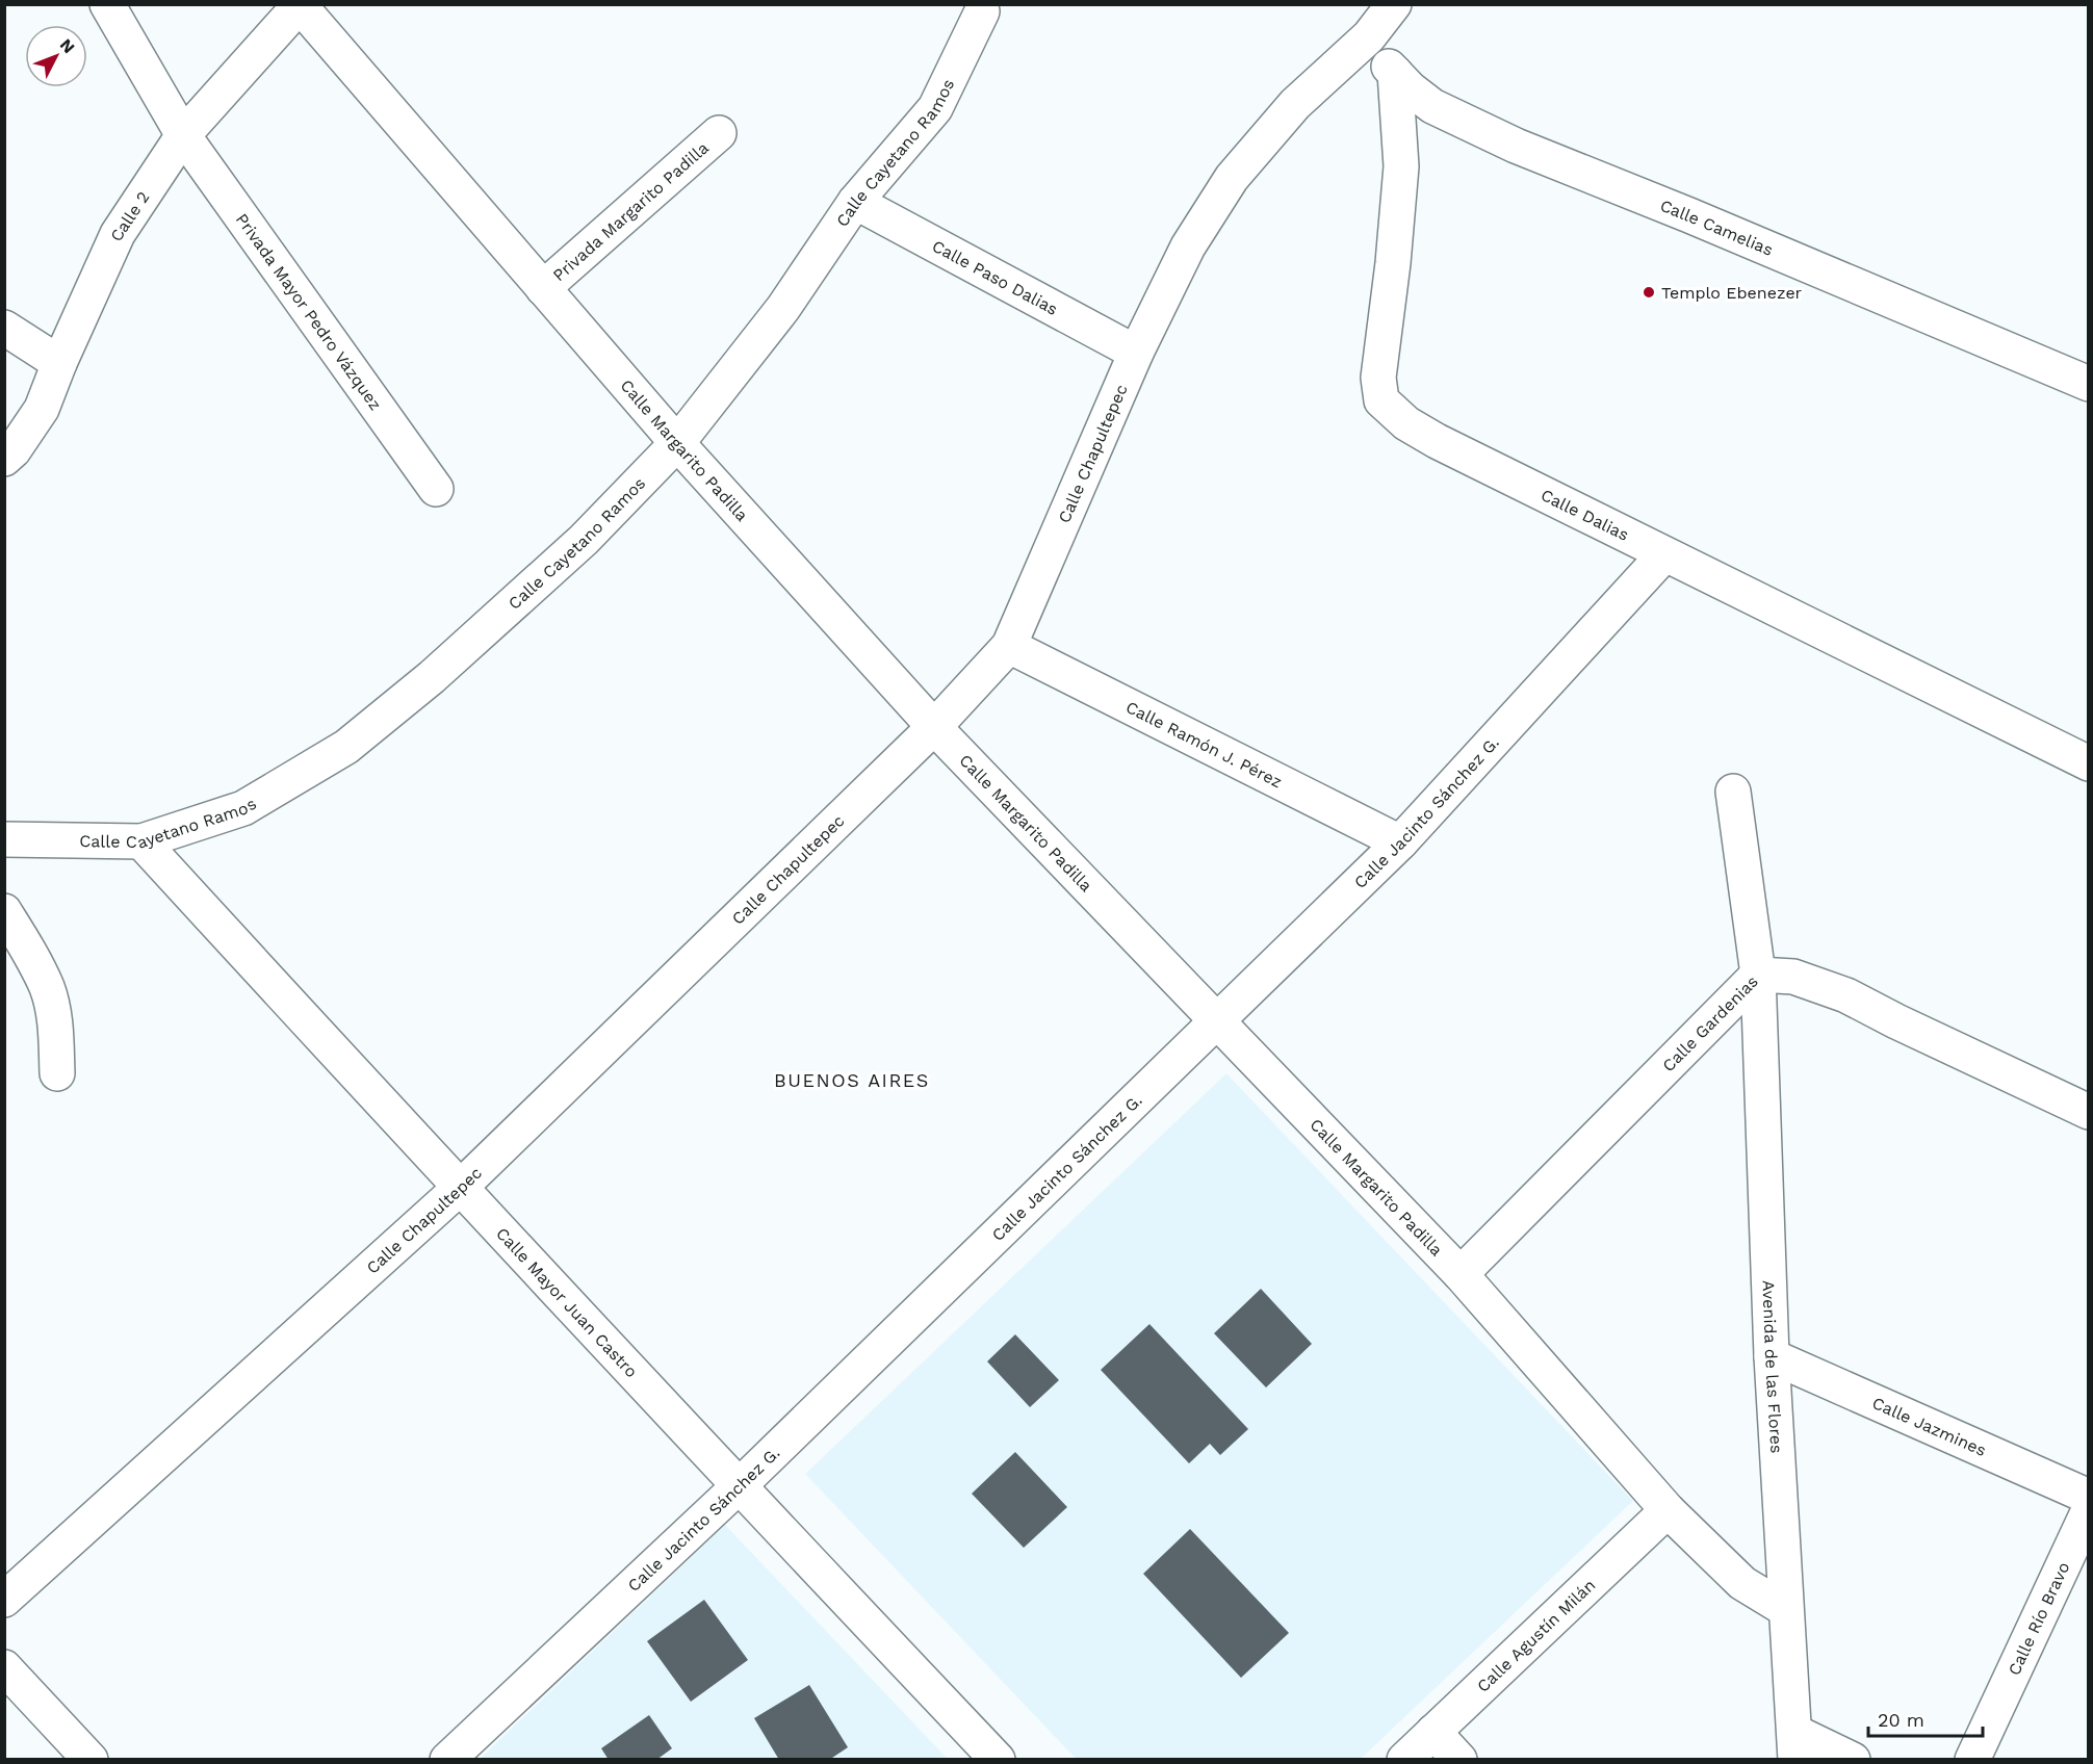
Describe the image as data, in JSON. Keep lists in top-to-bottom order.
{
  "streets": {
    "street": [
      "Calle Cayetano Ramos",
      "Privada Margarito Padilla",
      "Calle 2",
      "Calle Camelias",
      "Calle Paso Dalias",
      "Privada Mayor Pedro Vázquez",
      "Calle Margarito Padilla",
      "Calle Chapultepec",
      "Calle Dalias",
      "Calle Ramón J. Pérez",
      "Calle Jacinto Sánchez G.",
      "Calle Gardenias",
      "Calle Mayor Juan Castro",
      "Avenida de las Flores",
      "Calle Jazmines",
      "Calle Río Bravo",
      "Calle Agustín Milán"
    ]
  },
  "crossings": [
    ["Calle Cayetano Ramos", "Calle Paso Dalias"],
    ["Calle Cayetano Ramos", "Calle Margarito Padilla"],
    ["Calle Cayetano Ramos", "Calle Mayor Juan Castro"],
    ["Privada Margarito Padilla", "Calle Margarito Padilla"],
    ["Calle 2", "Privada Mayor Pedro Vázquez"],
    ["Calle 2", "Calle Margarito Padilla"],
    ["Calle Camelias", "Calle Chapultepec"],
    ["Calle Camelias", "Calle Dalias"],
    ["Calle Paso Dalias", "Calle Chapultepec"],
    ["Calle Margarito Padilla", "Calle Chapultepec"],
    ["Calle Margarito Padilla", "Calle Jacinto Sánchez G."],
    ["Calle Margarito Padilla", "Calle Gardenias"],
    ["Calle Margarito Padilla", "Avenida de las Flores"],
    ["Calle Margarito Padilla", "Calle Agustín Milán"],
    ["Calle Chapultepec", "Calle Ramón J. Pérez"],
    ["Calle Chapultepec", "Calle Mayor Juan Castro"],
    ["Calle Dalias", "Calle Jacinto Sánchez G."],
    ["Calle Ramón J. Pérez", "Calle Jacinto Sánchez G."],
    ["Calle Jacinto Sánchez G.", "Calle Mayor Juan Castro"],
    ["Calle Gardenias", "Avenida de las Flores"],
    ["Avenida de las Flores", "Calle Jazmines"]
  ],
  "districts": ["BUENOS AIRES"],
  "places": ["Templo Ebenezer"],
  "scale_bar": "20 m",
  "north": "top right"
}
